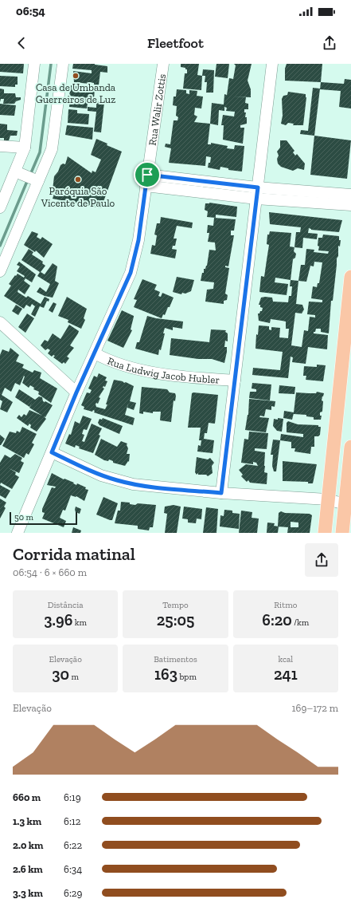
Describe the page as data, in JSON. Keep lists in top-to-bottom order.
{
  "streets": {
    "street": ["Rua Walir Zottis", "Rua Ludwig Jacob Hubler"]
  },
  "crossings": [
    ["Rua Walir Zottis", "Rua Ludwig Jacob Hubler"]
  ],
  "places": ["Casa de Umbanda Guerreiros de Luz", "Paróquia São Vicente de Paulo"],
  "scale_bar": "50 m",
  "page": {
    "status": "06:54",
    "header": "Fleetfoot",
    "scale": "50 m",
    "heading": ["Corrida matinal", "06:54 · 6 × 660 m"],
    "stats": [
      ["Distância", "3.96 km"],
      ["Tempo", "25:05"],
      ["Ritmo", "6:20 /km"],
      ["Elevação", "30 m"],
      ["Batimentos", "163 bpm"],
      ["kcal", "241"]
    ],
    "chart": ["Elevação", "169–172 m"],
    "list": [
      {
        "name": "660 m",
        "note": "6:19"
      },
      {
        "name": "1.3 km",
        "note": "6:12"
      },
      {
        "name": "2.0 km",
        "note": "6:22"
      },
      {
        "name": "2.6 km",
        "note": "6:34"
      },
      {
        "name": "3.3 km",
        "note": "6:29"
      }
    ]
  }
}
